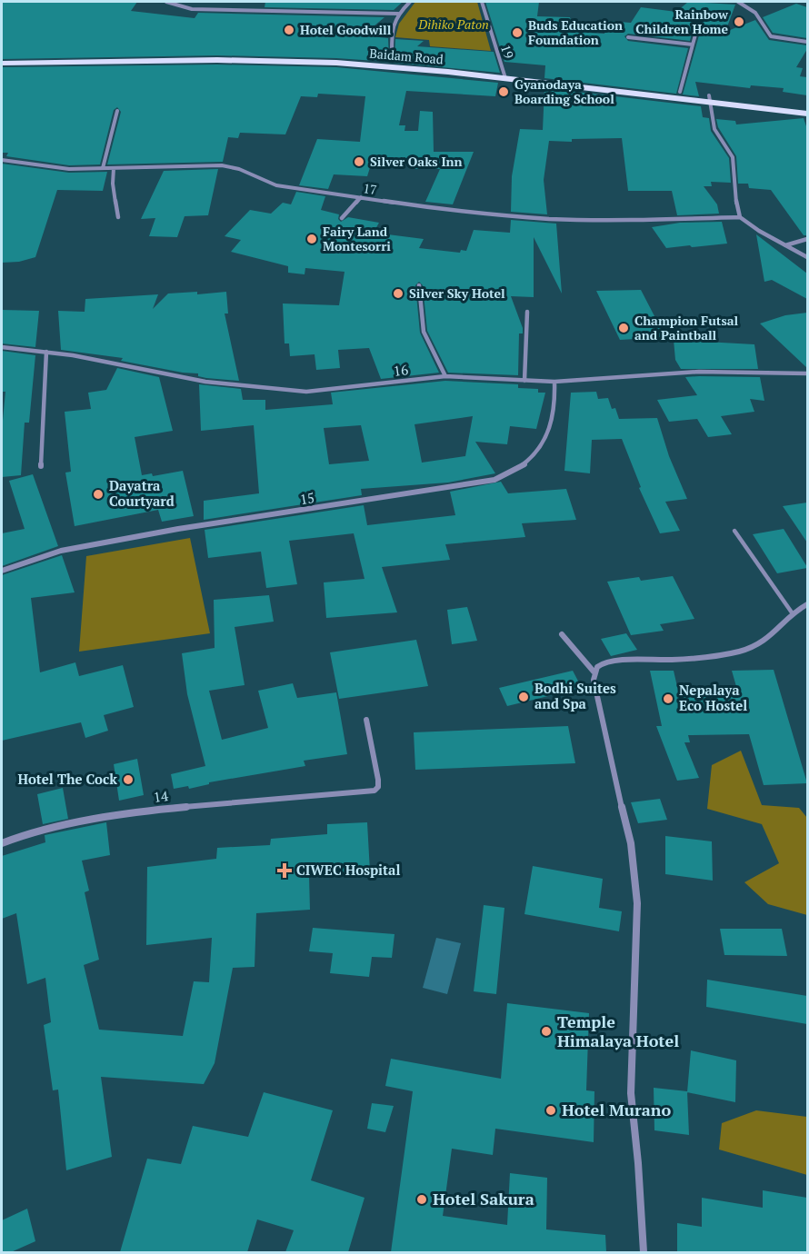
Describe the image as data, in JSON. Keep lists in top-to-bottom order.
{
  "streets": {
    "main road": ["Baidam Road"],
    "street": [
      "19",
      "17",
      "16",
      "15",
      "14"
    ]
  },
  "crossings": [
    ["19", "Baidam Road"],
    ["16", "15"]
  ],
  "parks": ["Dihiko Paton"],
  "places": {
    "other": [
      "Rainbow Children Home",
      "Hotel Goodwill",
      "Buds Education Foundation",
      "Gyanodaya Boarding School",
      "Silver Oaks Inn",
      "Fairy Land Montesorri",
      "Silver Sky Hotel",
      "Champion Futsal and Paintball",
      "Dayatra Courtyard",
      "Bodhi Suites and Spa",
      "Nepalaya Eco Hostel",
      "Hotel The Cock",
      "Temple Himalaya Hotel",
      "Hotel Murano",
      "Hotel Sakura"
    ],
    "health": ["CIWEC Hospital"]
  }
}
